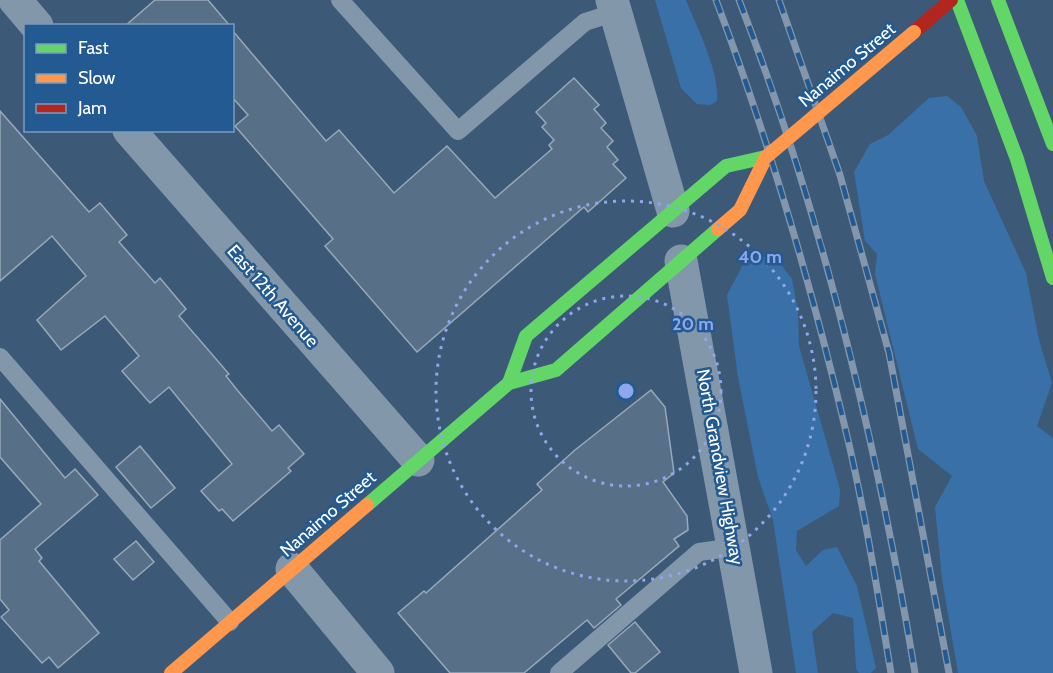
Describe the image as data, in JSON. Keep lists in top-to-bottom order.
{
  "streets": {
    "main road": ["Nanaimo Street"],
    "street": ["East 12th Avenue", "North Grandview Highway"]
  },
  "crossings": [
    ["Nanaimo Street", "East 12th Avenue"],
    ["Nanaimo Street", "North Grandview Highway"]
  ],
  "legend": ["Fast", "Slow", "Jam"],
  "rings": ["40 m", "20 m"]
}
